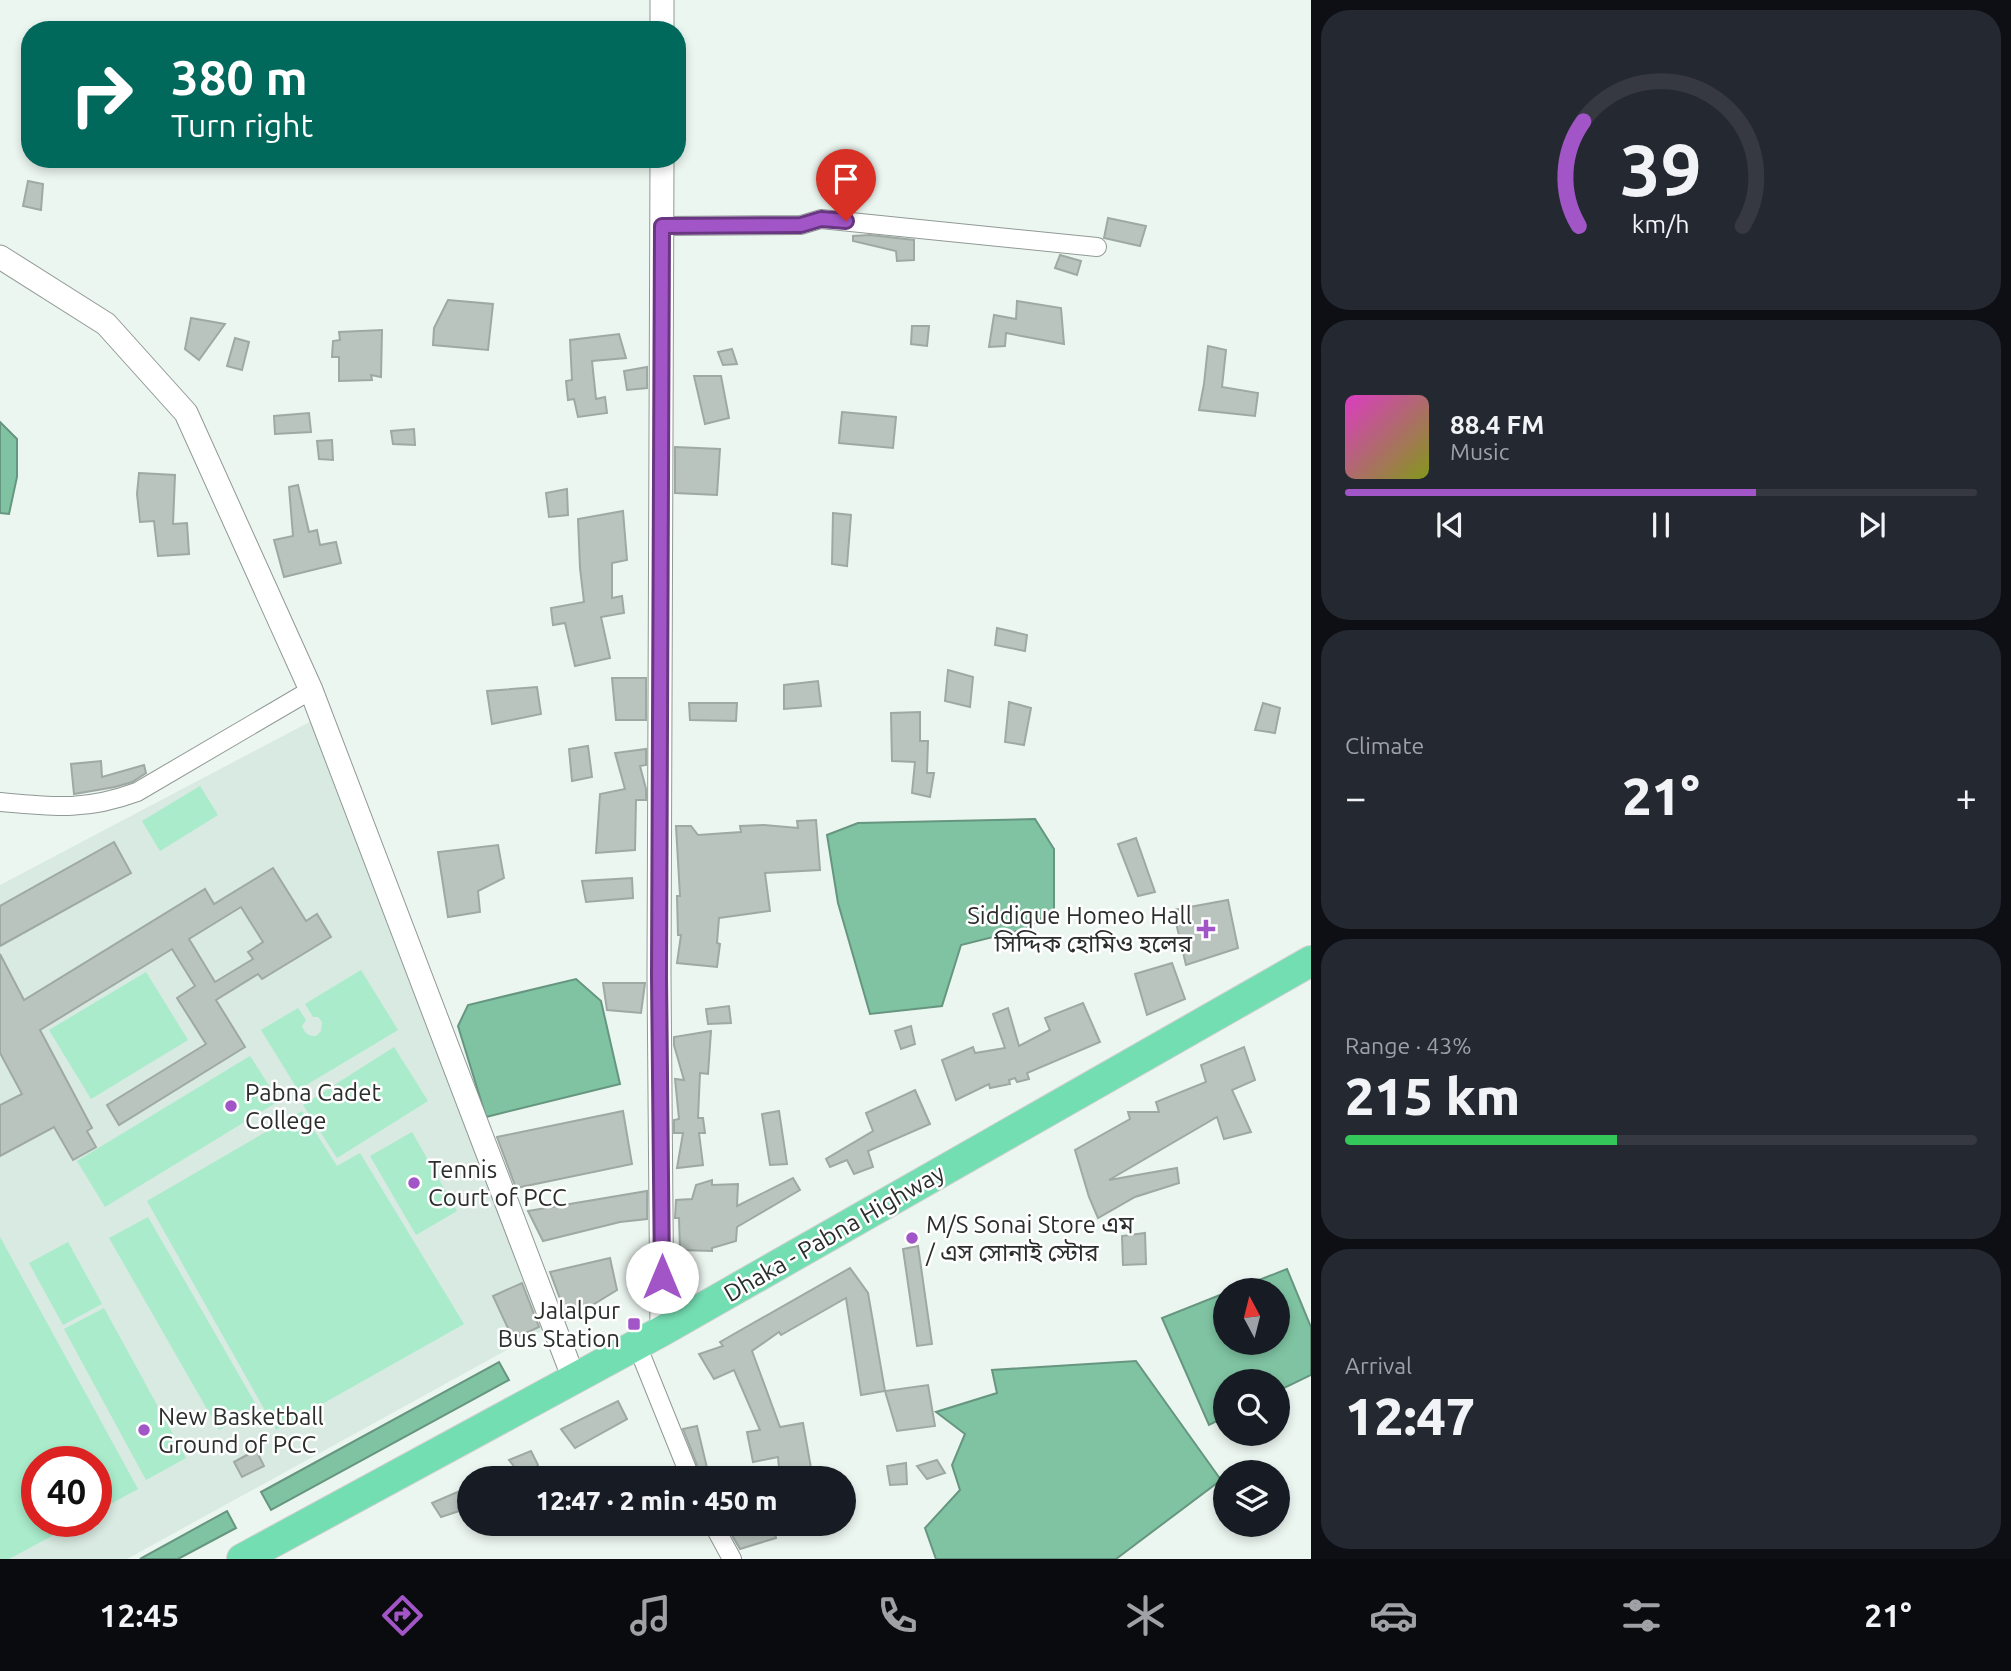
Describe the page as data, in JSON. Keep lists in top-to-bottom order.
{
  "streets": {
    "highway": ["Dhaka - Pabna Highway"]
  },
  "places": {
    "health": ["Siddique Homeo Hall সিদ্দিক হোমিও হলের"],
    "other": [
      "Pabna Cadet College",
      "Tennis Court of PCC",
      "M/S Sonai Store এম / এস সোনাই স্টোর",
      "New Basketball Ground of PCC"
    ],
    "transit": ["Jalalpur Bus Station"]
  },
  "north": "top",
  "page": {
    "turn": ["380 m", "Turn right"],
    "song": ["88.4 FM", "Music"],
    "tile": [
      "Climate",
      ["Range · 43%", "215 km"],
      ["Arrival", "12:47"]
    ],
    "heat": ["−", "21°", "+"],
    "limit": "40",
    "trip": "12:47 · 2 min · 450 m",
    "tabs": ["12:45", "21°"],
    "gauge": ["39", "km/h"]
  }
}
